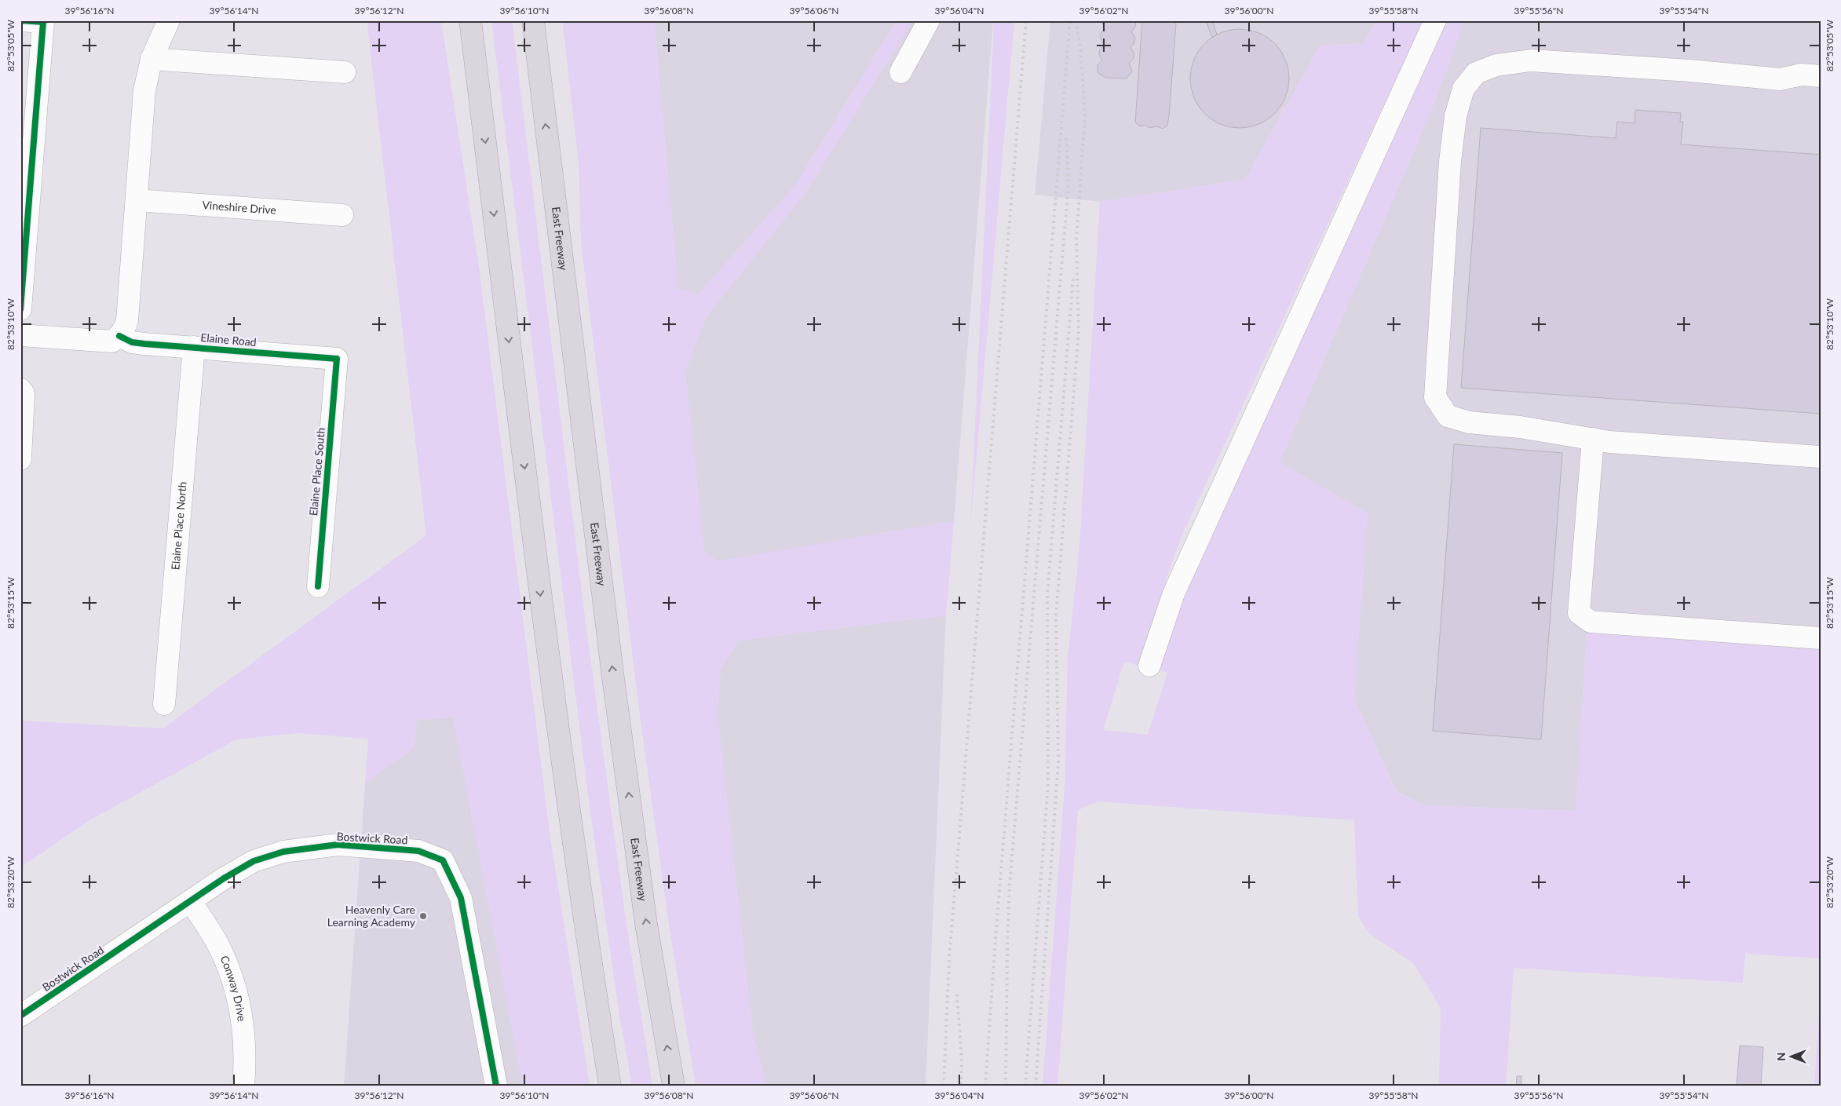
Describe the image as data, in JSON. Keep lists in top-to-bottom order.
{
  "streets": {
    "highway": ["East Freeway"],
    "street": [
      "Vineshire Drive",
      "Elaine Road",
      "Elaine Place South",
      "Elaine Place North",
      "Bostwick Road",
      "Conway Drive"
    ]
  },
  "crossings": [
    ["Elaine Road", "Elaine Place South"],
    ["Elaine Road", "Elaine Place North"],
    ["Bostwick Road", "Conway Drive"]
  ],
  "places": ["Heavenly Care Learning Academy"],
  "north": "left",
  "coordinates": [
    "39°56'16\"N",
    "39°56'14\"N",
    "39°56'12\"N",
    "39°56'10\"N",
    "39°56'08\"N",
    "39°56'06\"N",
    "39°56'04\"N",
    "39°56'02\"N",
    "39°56'00\"N",
    "39°55'58\"N",
    "39°55'56\"N",
    "39°55'54\"N",
    "82°53'05\"W",
    "82°53'10\"W",
    "82°53'15\"W",
    "82°53'20\"W"
  ]
}
